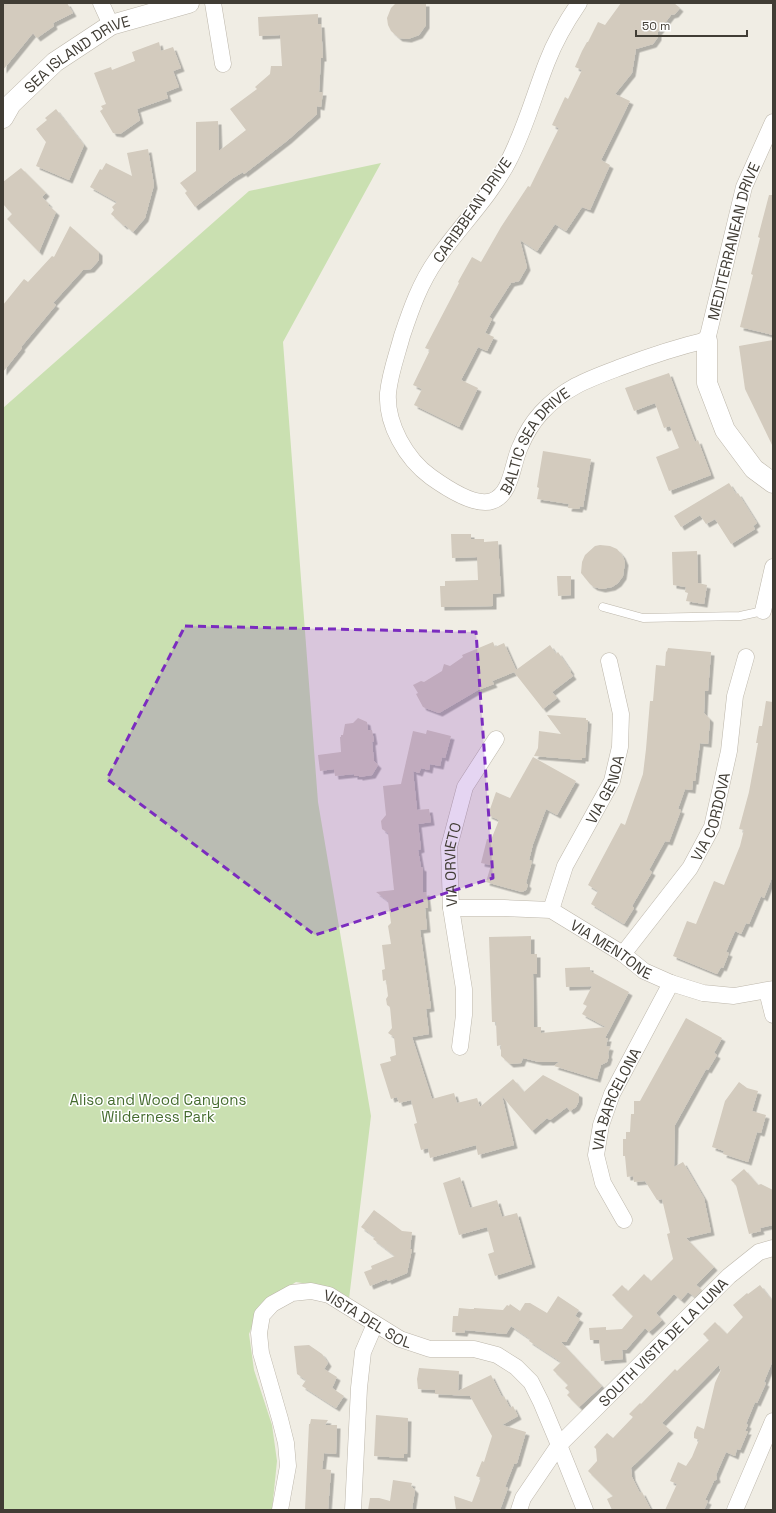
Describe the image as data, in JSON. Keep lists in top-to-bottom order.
{
  "streets": {
    "street": [
      "SEA ISLAND DRIVE",
      "CARIBBEAN DRIVE",
      "MEDITERRANEAN DRIVE",
      "BALTIC SEA DRIVE",
      "VIA GENOA",
      "VIA CORDOVA",
      "VIA ORVIETO",
      "VIA MENTONE",
      "VIA BARCELONA",
      "VISTA DEL SOL",
      "SOUTH VISTA DE LA LUNA"
    ]
  },
  "crossings": [
    ["CARIBBEAN DRIVE", "BALTIC SEA DRIVE"],
    ["MEDITERRANEAN DRIVE", "BALTIC SEA DRIVE"],
    ["VIA GENOA", "VIA MENTONE"],
    ["VIA CORDOVA", "VIA MENTONE"],
    ["VIA ORVIETO", "VIA MENTONE"],
    ["VIA MENTONE", "VIA BARCELONA"],
    ["VISTA DEL SOL", "SOUTH VISTA DE LA LUNA"]
  ],
  "parks": ["Aliso and Wood Canyons Wilderness Park"],
  "scale_bar": "50 m"
}
